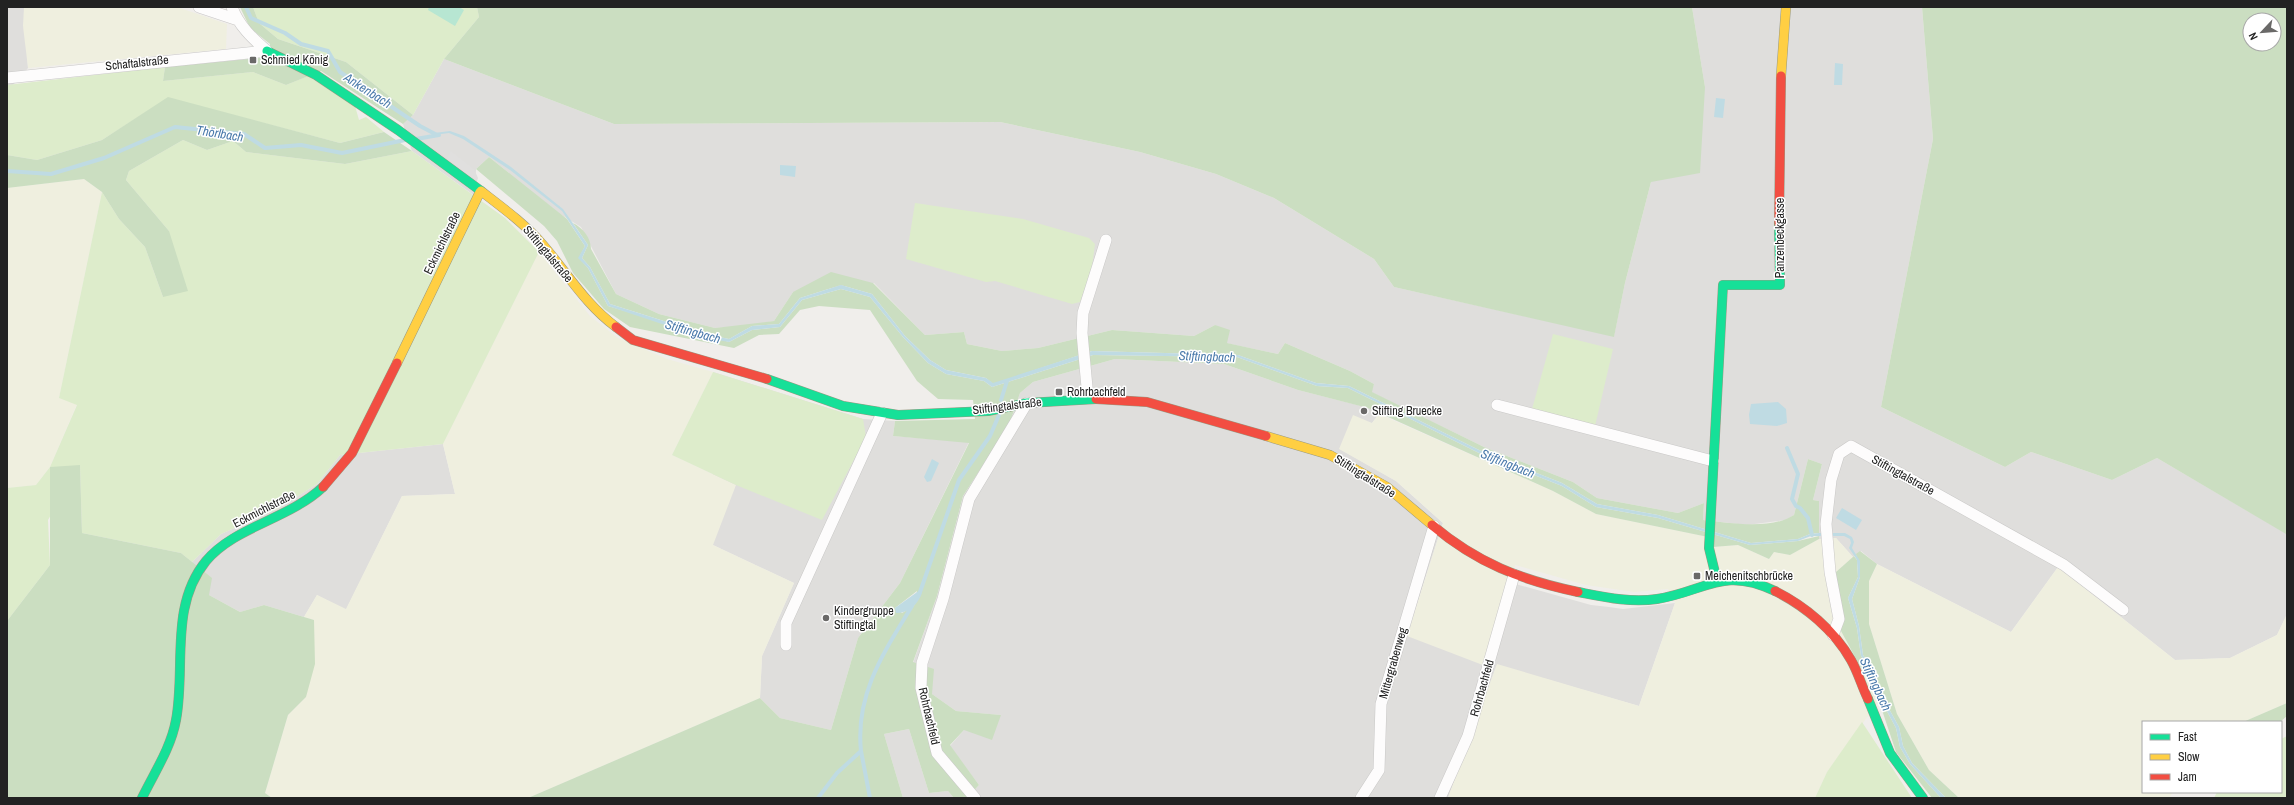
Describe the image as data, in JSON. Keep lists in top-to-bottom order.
{
  "streets": {
    "street": [
      "Schaftalstraße",
      "Panzenbeckgasse",
      "Eckmichlstraße",
      "Stiftingtalstraße",
      "Mittergrabenweg",
      "Rohrbachfeld"
    ]
  },
  "crossings": [
    ["Schaftalstraße", "Stiftingtalstraße"],
    ["Panzenbeckgasse", "Stiftingtalstraße"],
    ["Eckmichlstraße", "Stiftingtalstraße"],
    ["Stiftingtalstraße", "Mittergrabenweg"],
    ["Stiftingtalstraße", "Rohrbachfeld"]
  ],
  "water": ["Ankenbach", "Thörlbach", "Stiftingbach"],
  "places": {
    "transit": ["Schmied König", "Rohrbachfeld", "Meichenitschbrücke"],
    "other": ["Stifting Bruecke", "Kindergruppe Stiftingtal"]
  },
  "legend": ["Fast", "Slow", "Jam"],
  "north": "bottom left"
}
